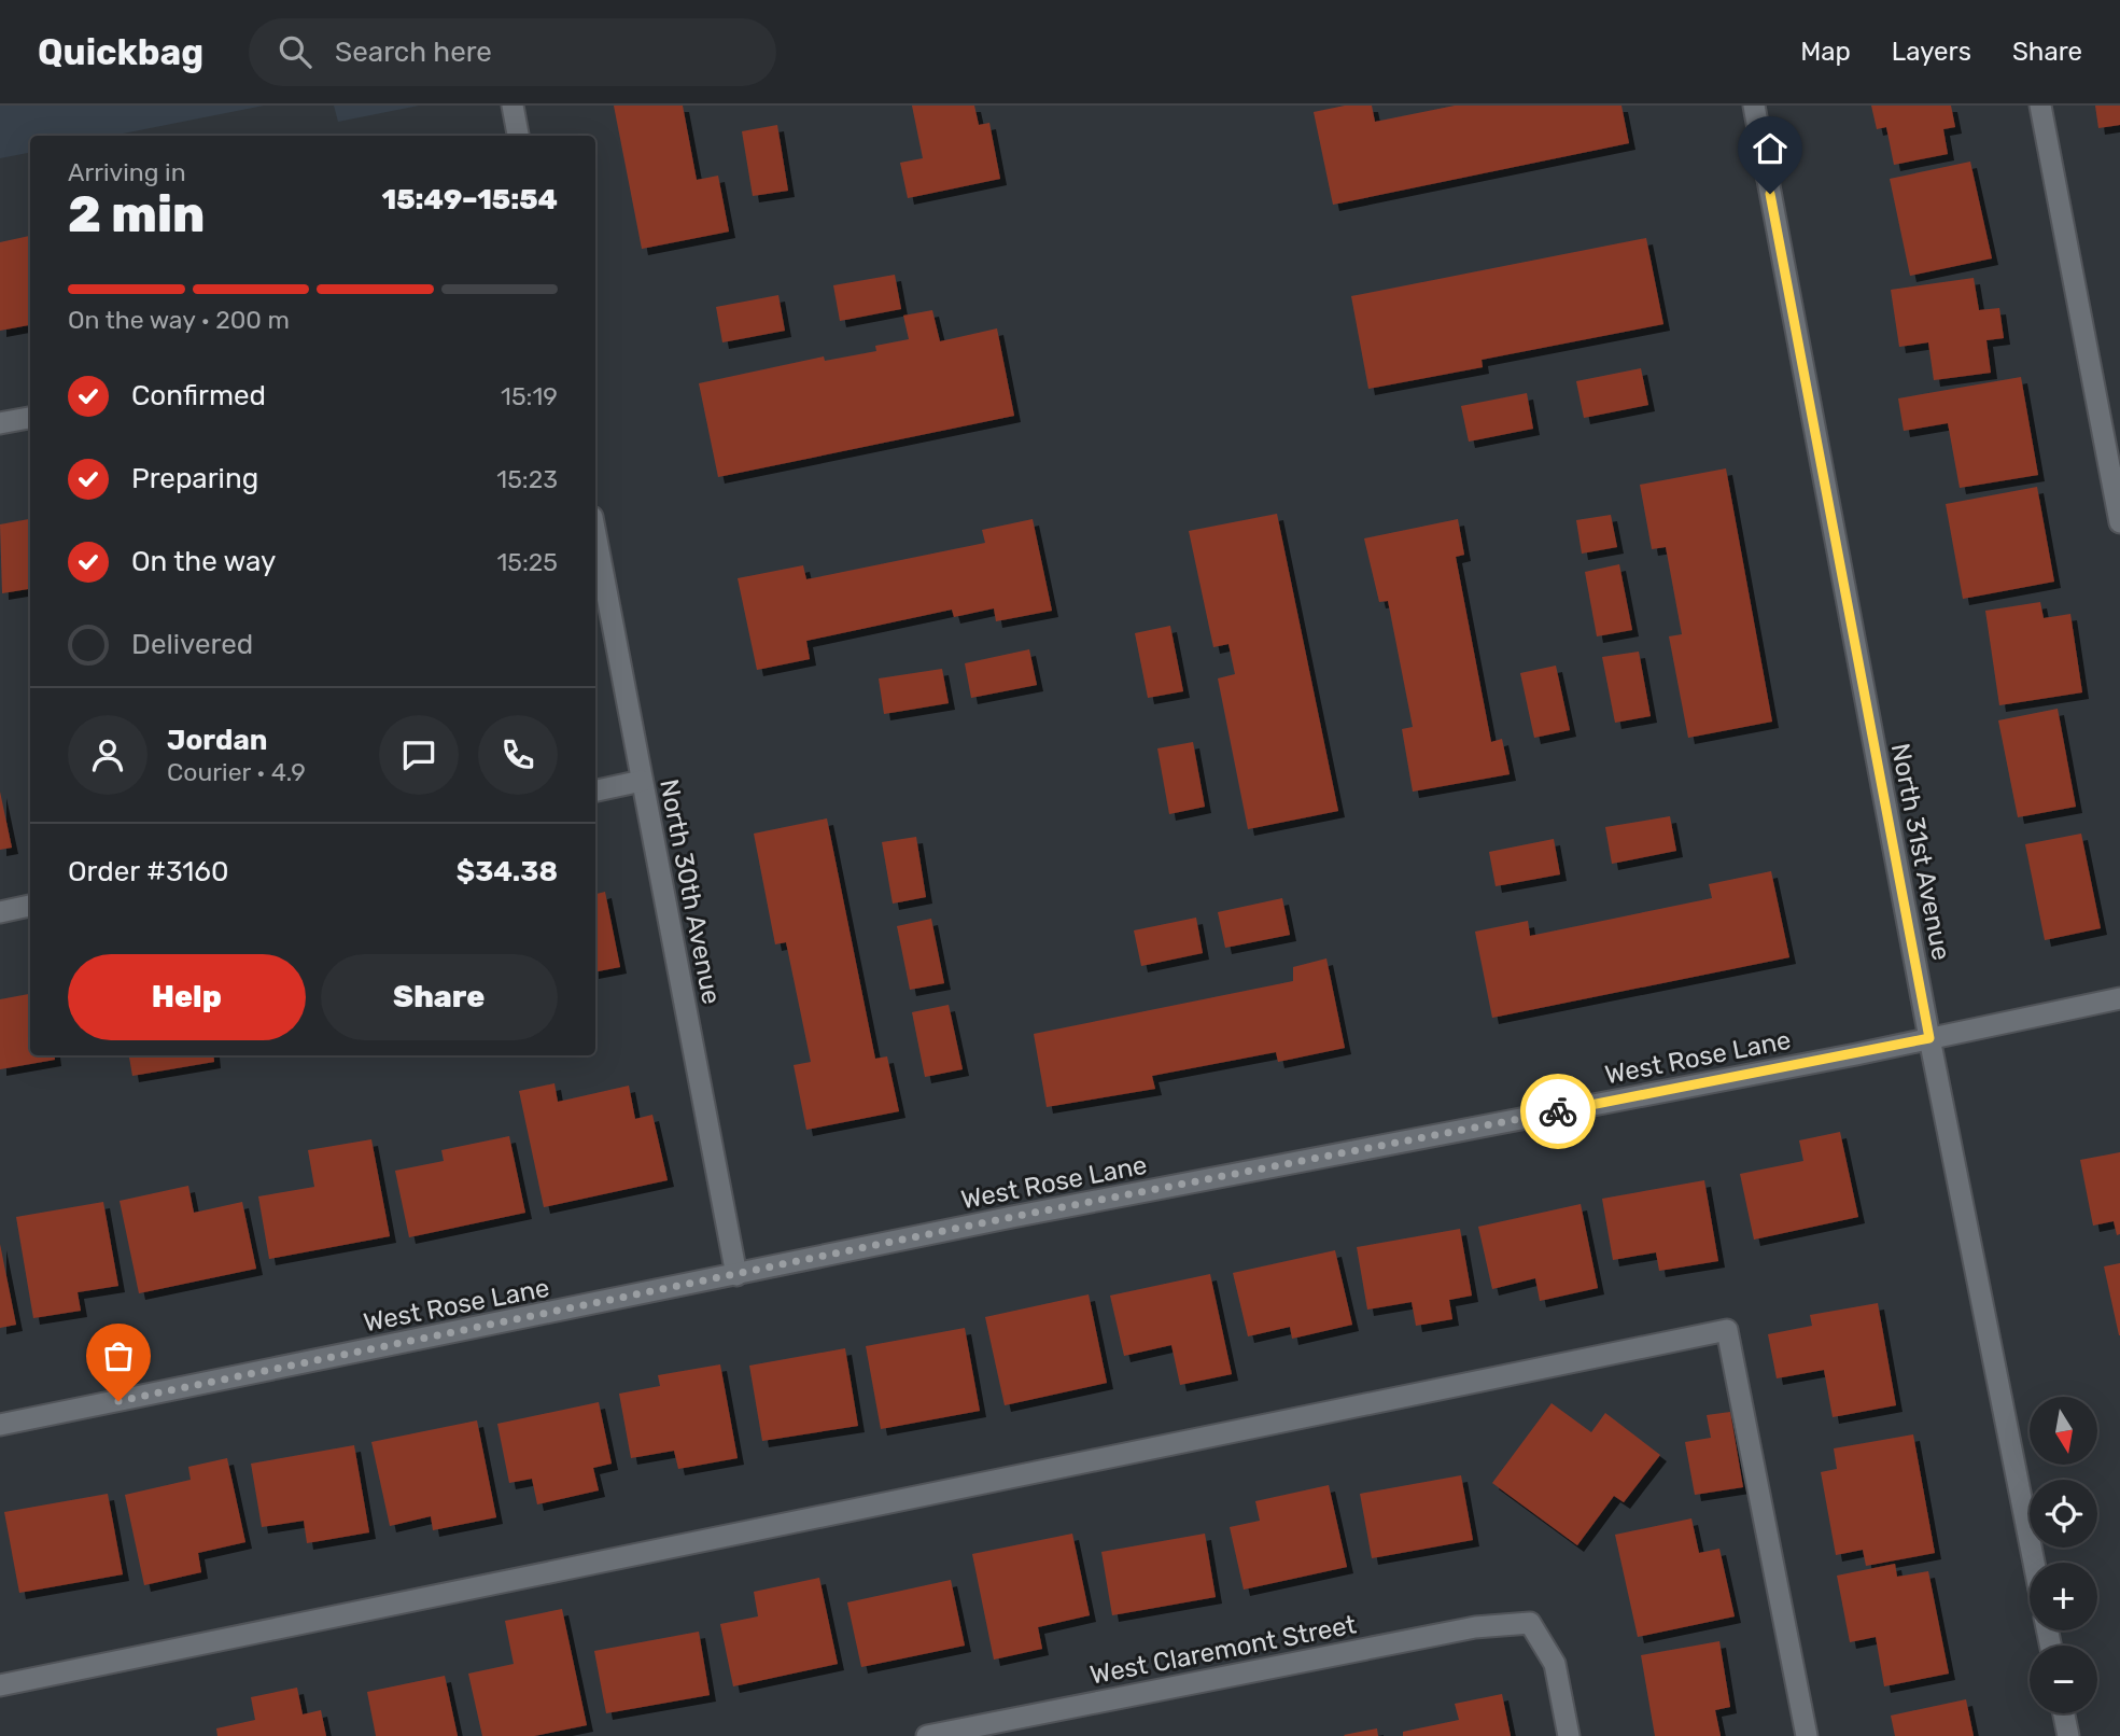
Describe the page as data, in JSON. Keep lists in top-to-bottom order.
{
  "streets": {
    "street": [
      "North 31st Avenue",
      "North 30th Avenue",
      "West Rose Lane",
      "West Claremont Street"
    ]
  },
  "crossings": [
    ["North 31st Avenue", "West Rose Lane"],
    ["North 30th Avenue", "West Rose Lane"]
  ],
  "north": "bottom",
  "page": {
    "header": "Quickbag",
    "search": "Search here",
    "nav": ["Map", "Layers", "Share"],
    "heading": ["2 min", "Arriving in", "15:49–15:54"],
    "panel": [
      "Jordan",
      "Courier · 4.9",
      "Order #3160",
      "$34.38"
    ],
    "bar": "On the way · 200 m",
    "list": [
      ["Confirmed", "15:19"],
      ["Preparing", "15:23"],
      ["On the way", "15:25"],
      "Delivered"
    ],
    "buttons": ["Help", "Share"],
    "map_buttons": ["+", "−"]
  }
}
